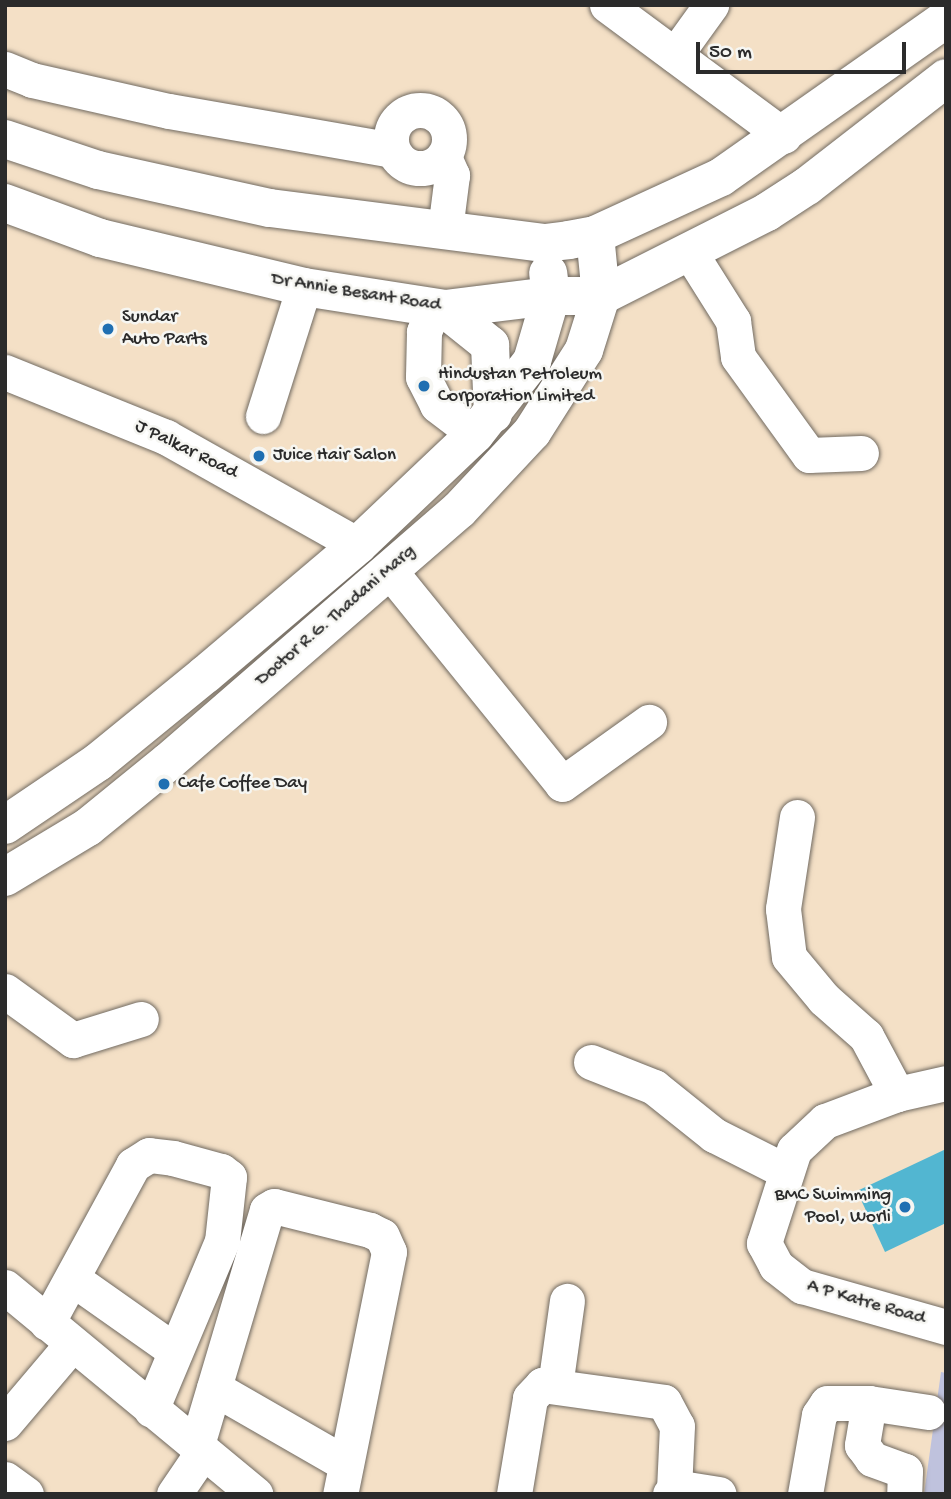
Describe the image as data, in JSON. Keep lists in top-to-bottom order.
{
  "streets": {
    "main road": ["Dr Annie Besant Road", "Doctor R.G. Thadani Marg"],
    "street": ["J Palkar Road", "A P Katre Road"]
  },
  "crossings": [
    ["Dr Annie Besant Road", "Doctor R.G. Thadani Marg"],
    ["J Palkar Road", "Doctor R.G. Thadani Marg"]
  ],
  "places": [
    "Sundar Auto Parts",
    "Hindustan Petroleum Corporation Limited",
    "Juice Hair Salon",
    "Cafe Coffee Day",
    "BMC Swimming Pool, Worli"
  ],
  "scale_bar": "50 m"
}
